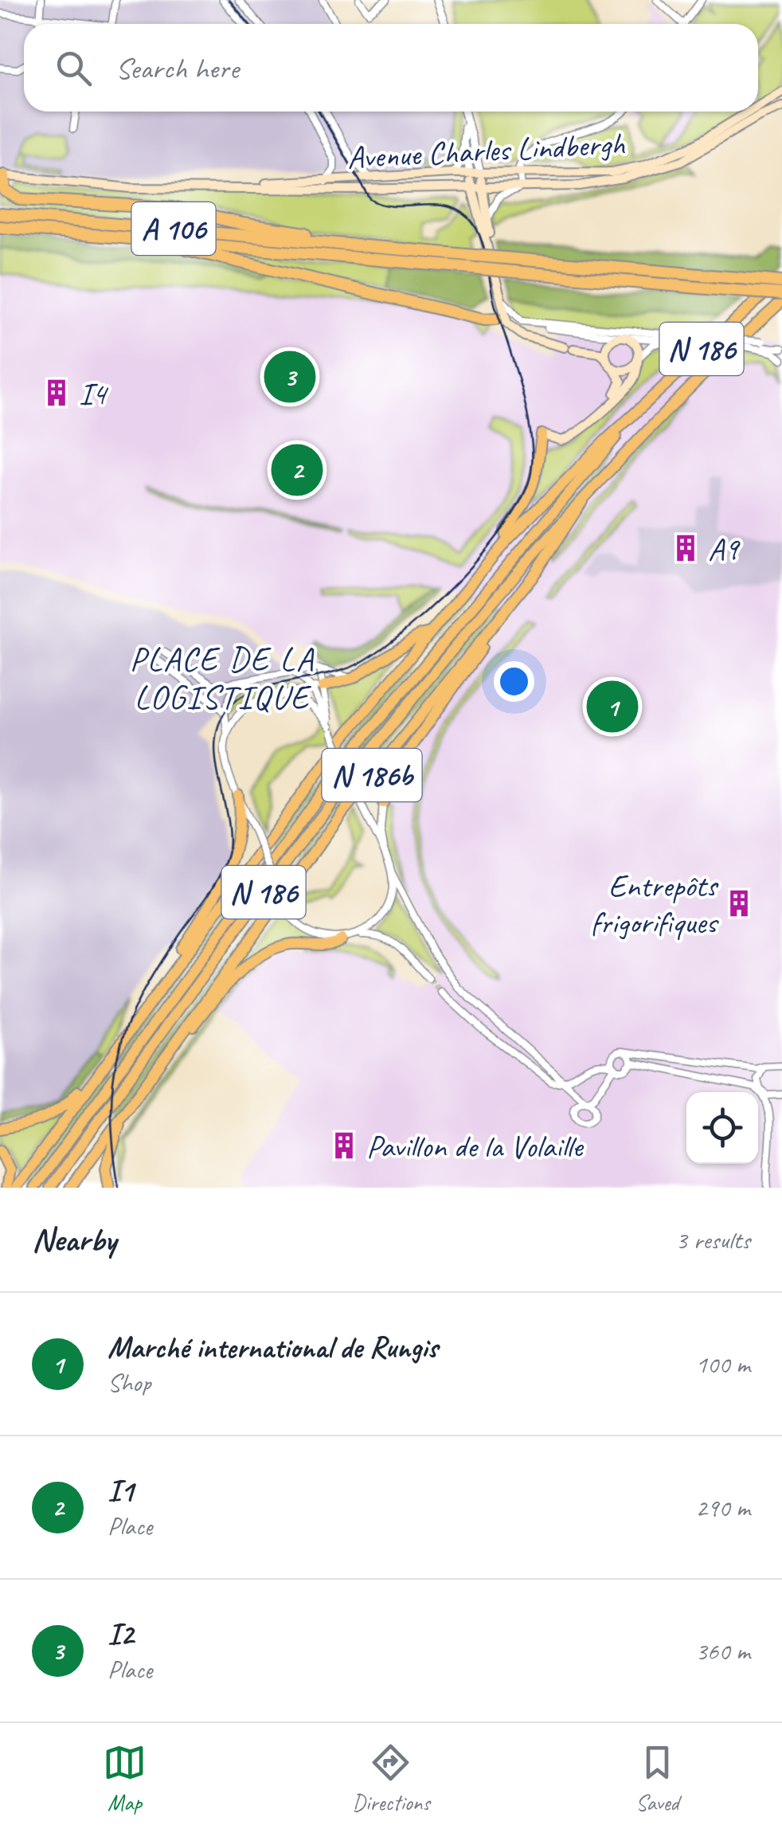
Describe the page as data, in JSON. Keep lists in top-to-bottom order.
{
  "streets": {
    "highway": ["A 106", "N 186", "N 186b"],
    "main road": ["Avenue Charles Lindbergh"]
  },
  "crossings": [
    ["A 106", "N 186"],
    ["N 186", "N 186b"]
  ],
  "districts": ["PLACE DE LA LOGISTIQUE"],
  "places": {
    "building": [
      "I4",
      "A9",
      "Entrepôts frigorifiques",
      "Pavillon de la Volaille"
    ]
  },
  "page": {
    "search": "Search here",
    "pins": ["3", "2", "1"],
    "heading": ["Nearby", "3 results"],
    "list": [
      {
        "mark": "1",
        "name": "Marché international de Rungis",
        "note": "Shop",
        "value": "100 m"
      },
      {
        "mark": "2",
        "name": "I1",
        "note": "Place",
        "value": "290 m"
      },
      {
        "mark": "3",
        "name": "I2",
        "note": "Place",
        "value": "360 m"
      }
    ],
    "nav": ["Map", "Directions", "Saved"]
  }
}
